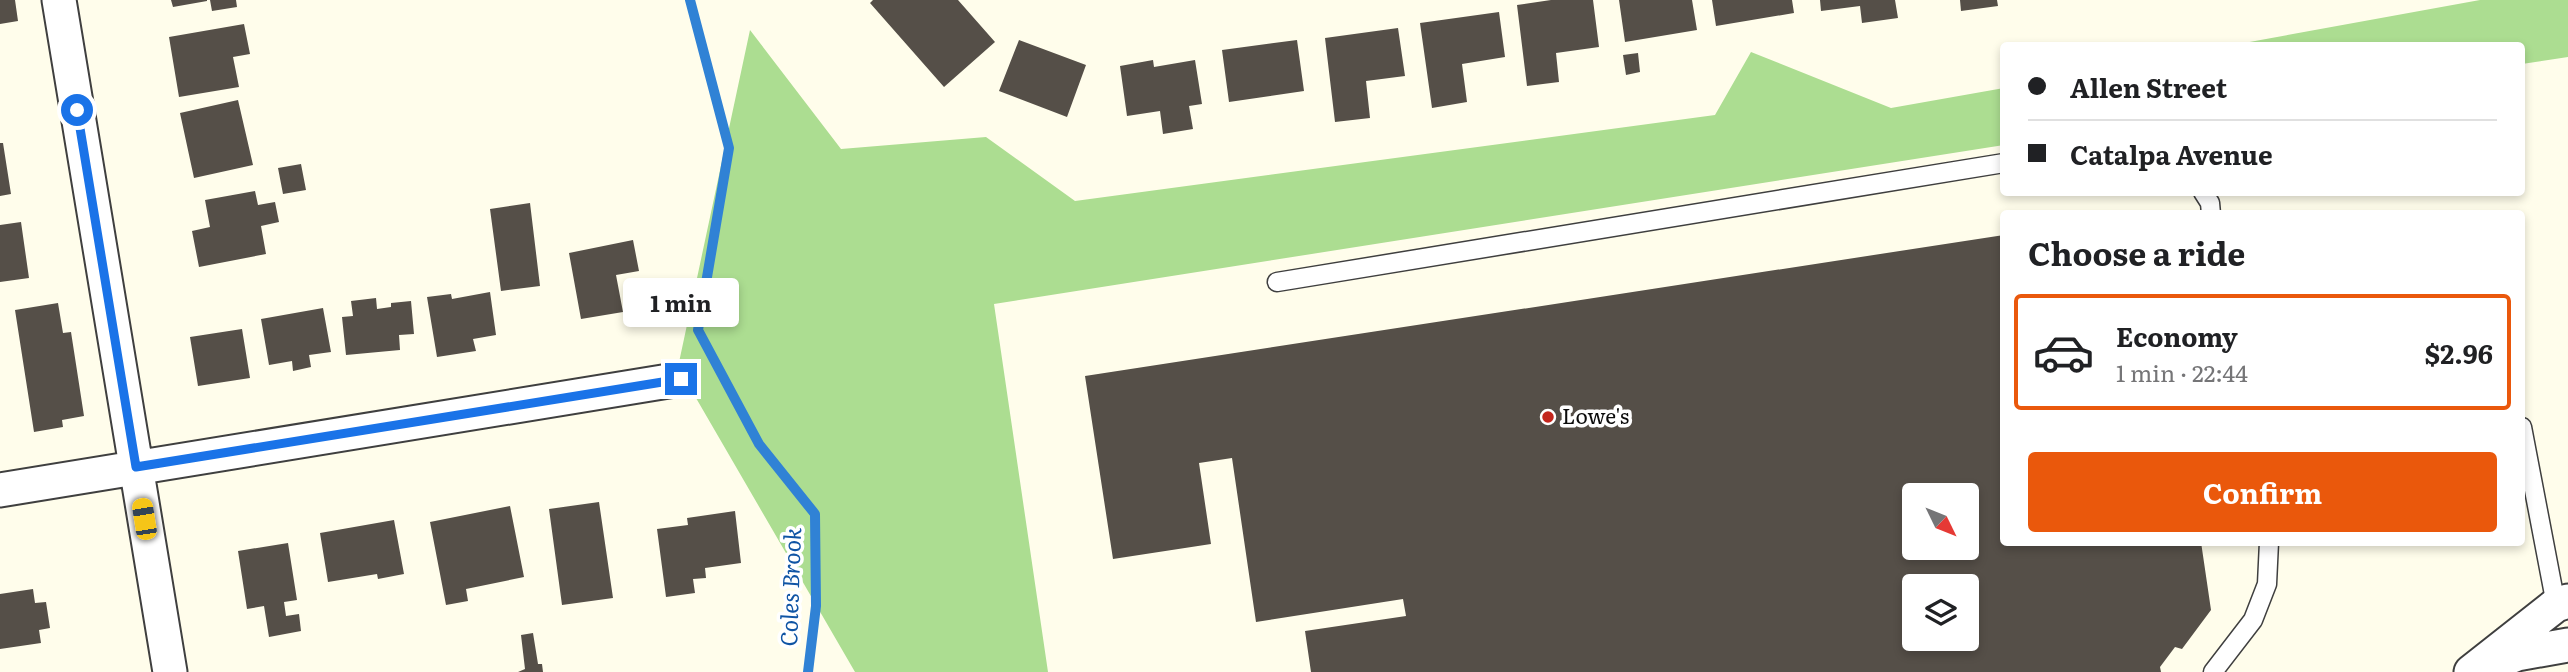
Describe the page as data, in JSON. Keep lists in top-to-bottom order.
{
  "water": ["Coles Brook"],
  "places": ["Lowe's"],
  "north": "bottom right",
  "page": {
    "banner": ["Allen Street", "Catalpa Avenue"],
    "heading": "Choose a ride",
    "bubble": "1 min",
    "list": [
      {
        "name": "Economy",
        "note": "1 min · 22:44",
        "value": "$2.96"
      }
    ],
    "buttons": "Confirm"
  }
}
